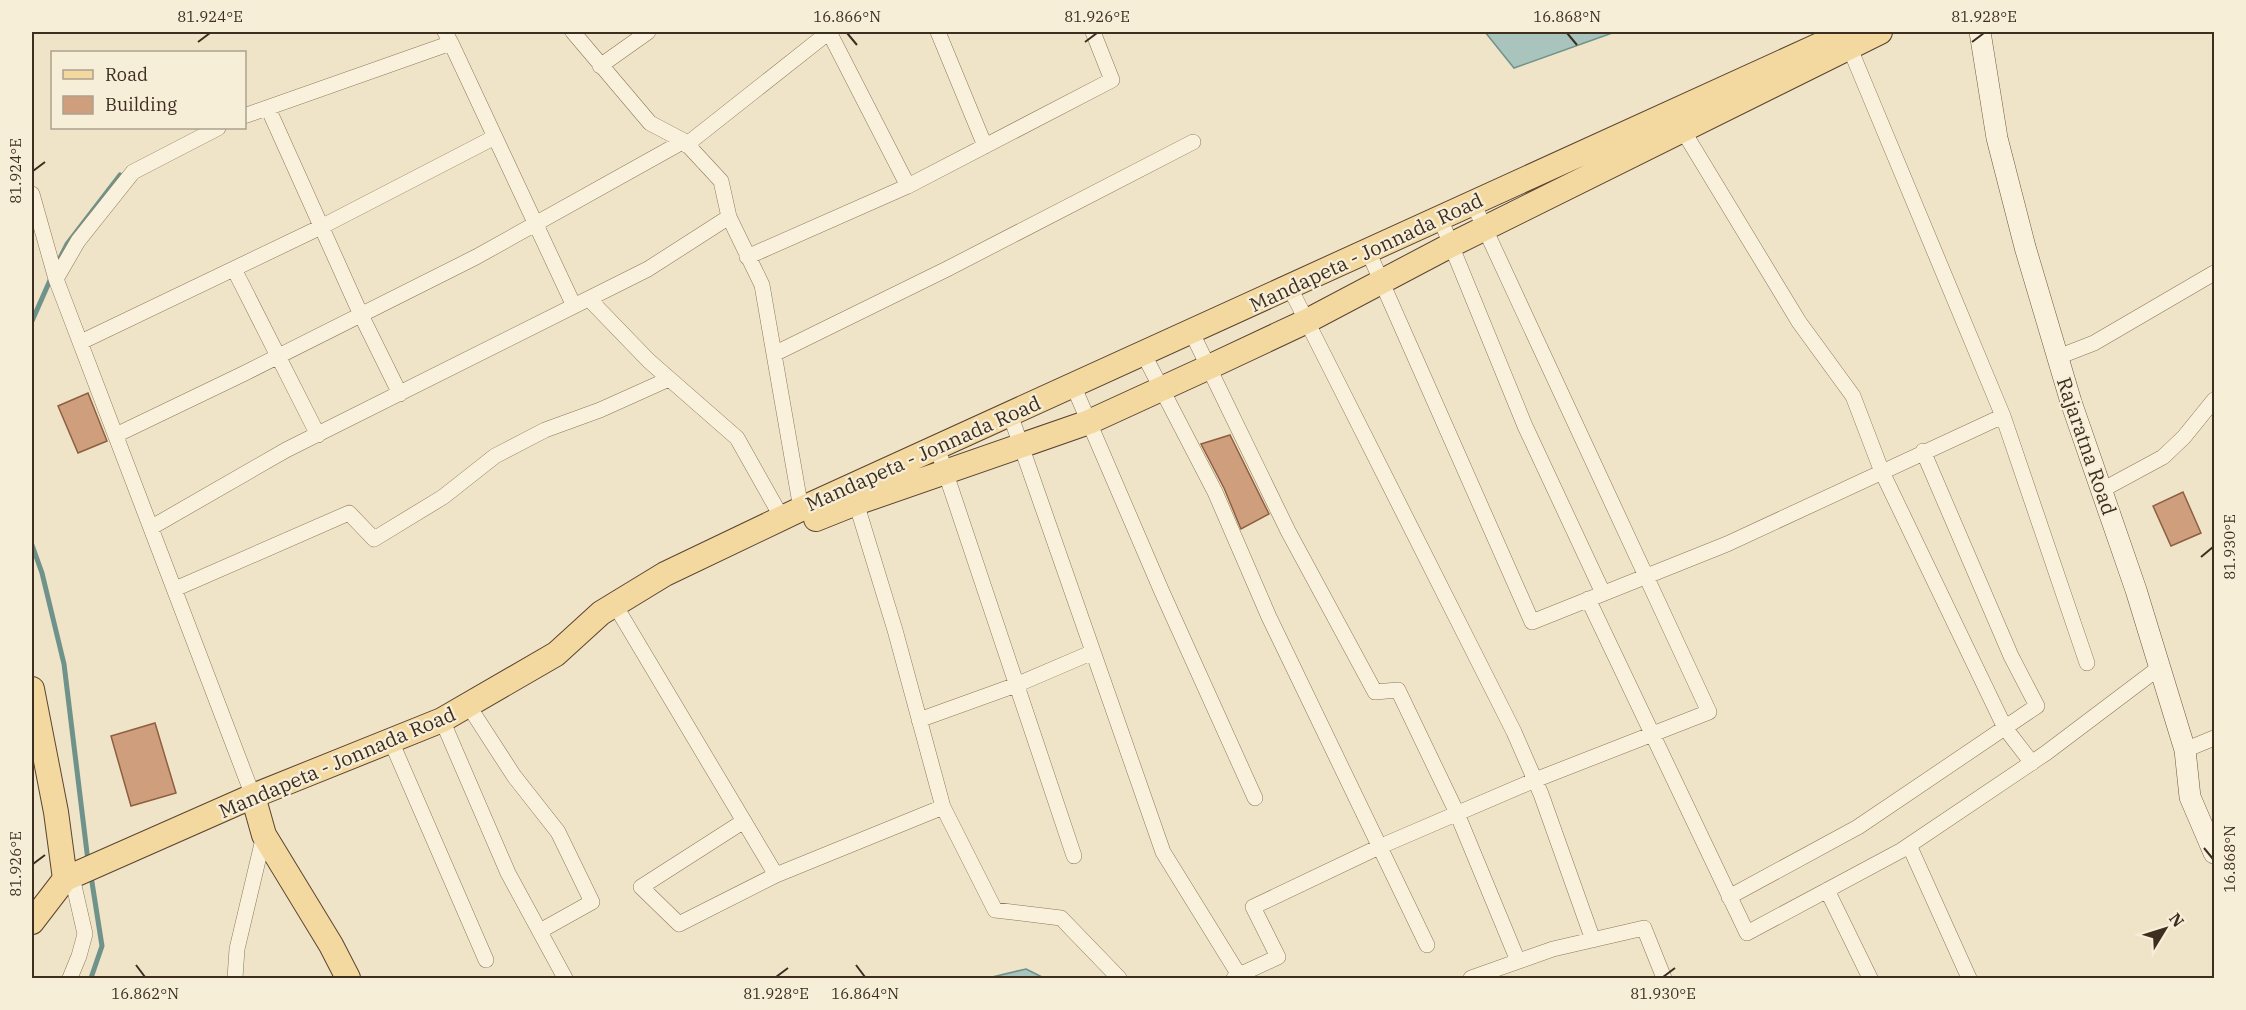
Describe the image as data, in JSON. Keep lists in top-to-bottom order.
{
  "streets": {
    "main road": ["Mandapeta - Jonnada Road"],
    "street": ["Rajaratna Road"]
  },
  "legend": ["Road", "Building"],
  "north": "top right",
  "coordinates": [
    "81.924°E",
    "16.866°N",
    "81.926°E",
    "16.868°N",
    "81.928°E",
    "81.930°E",
    "16.862°N",
    "16.864°N"
  ]
}
